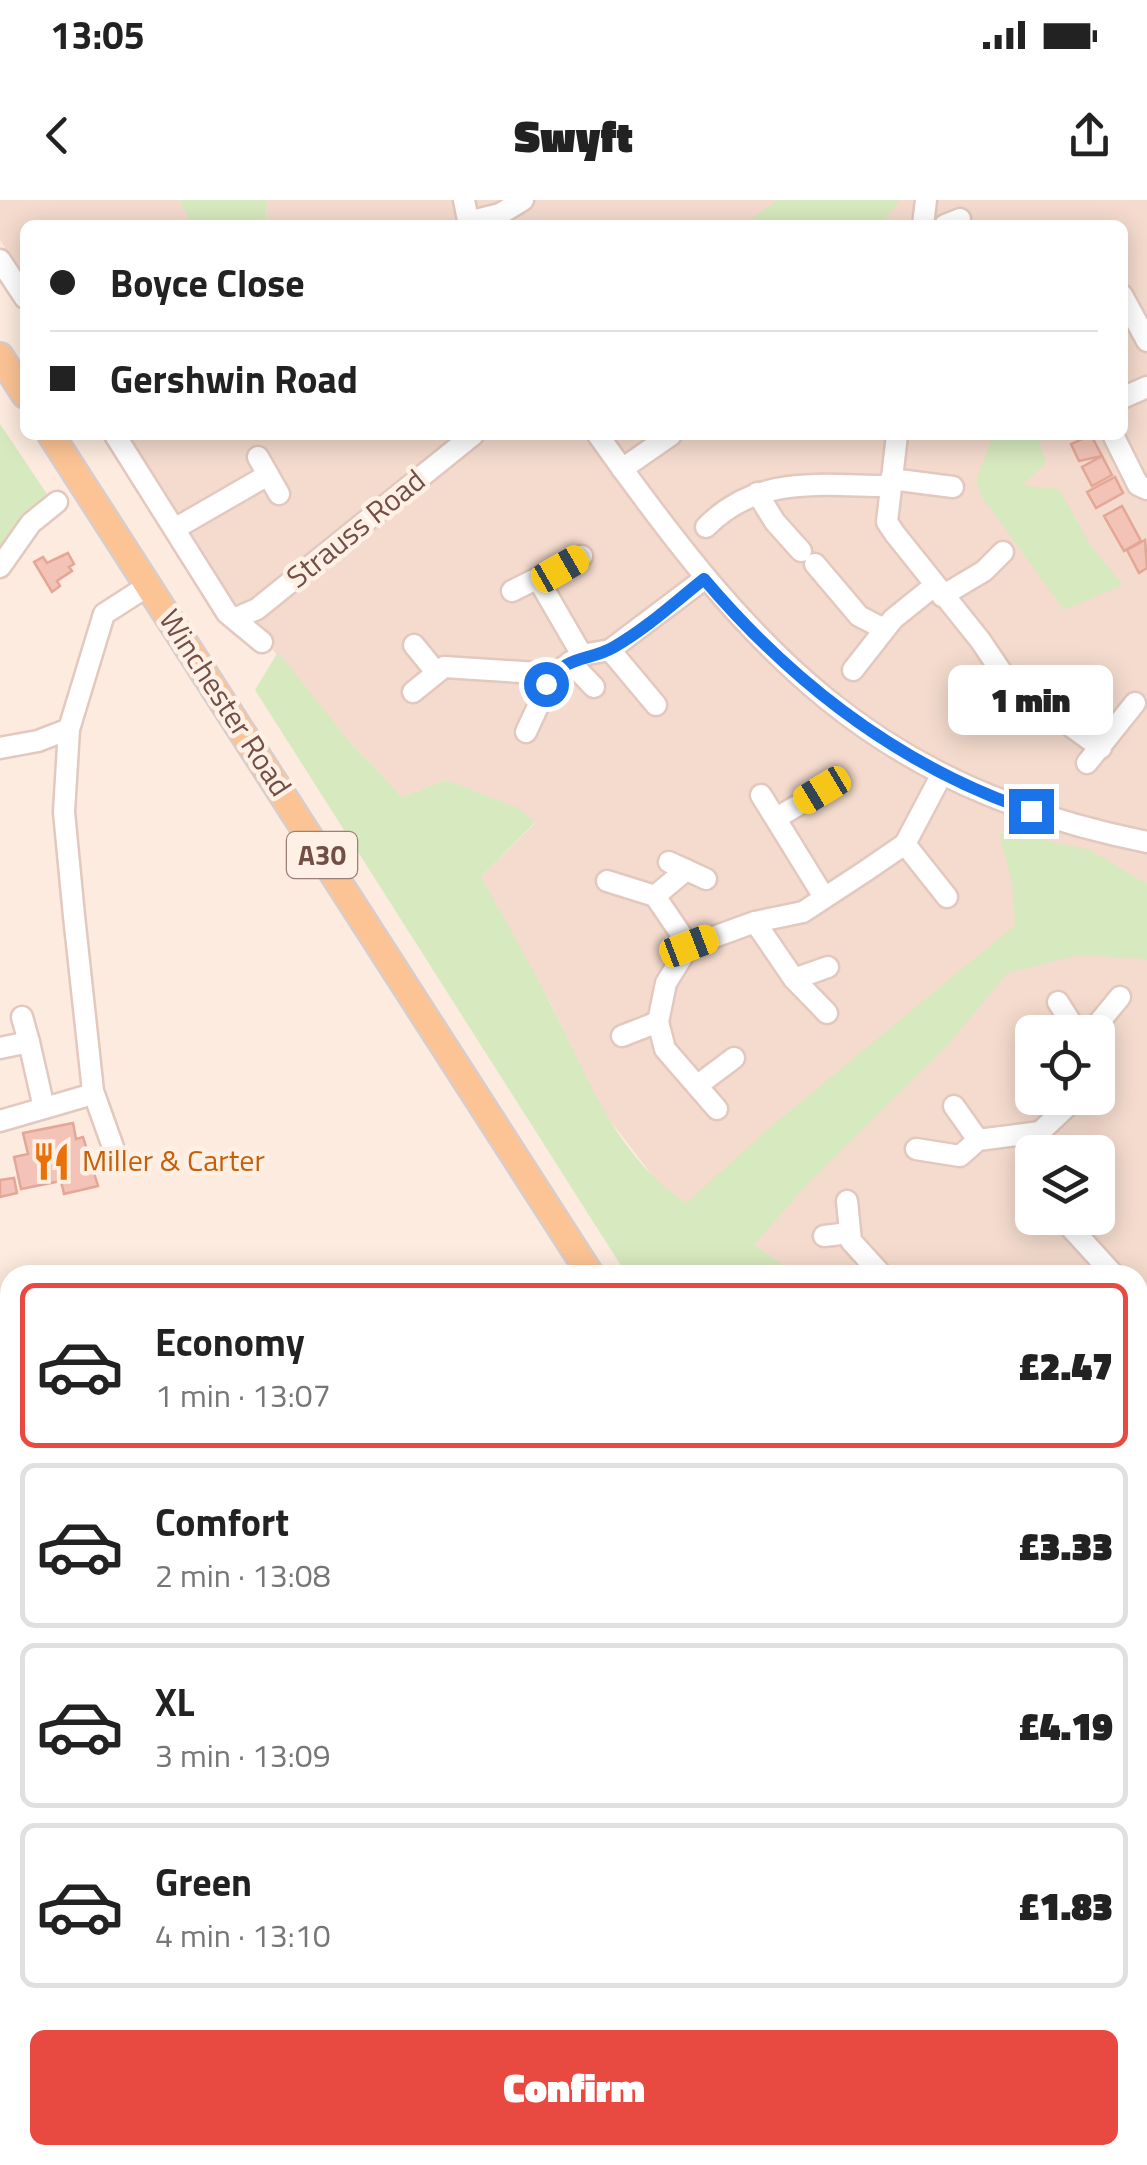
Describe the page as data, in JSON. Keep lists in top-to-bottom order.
{
  "streets": {
    "main road": ["Winchester Road", "A30"],
    "street": ["Strauss Road"]
  },
  "places": {
    "restaurant": ["Miller & Carter"]
  },
  "page": {
    "status": "13:05",
    "header": "Swyft",
    "banner": ["Boyce Close", "Gershwin Road"],
    "bubble": "1 min",
    "list": [
      {
        "name": "Economy",
        "note": "1 min · 13:07",
        "value": "£2.47"
      },
      {
        "name": "Comfort",
        "note": "2 min · 13:08",
        "value": "£3.33"
      },
      {
        "name": "XL",
        "note": "3 min · 13:09",
        "value": "£4.19"
      },
      {
        "name": "Green",
        "note": "4 min · 13:10",
        "value": "£1.83"
      }
    ],
    "buttons": "Confirm"
  }
}
